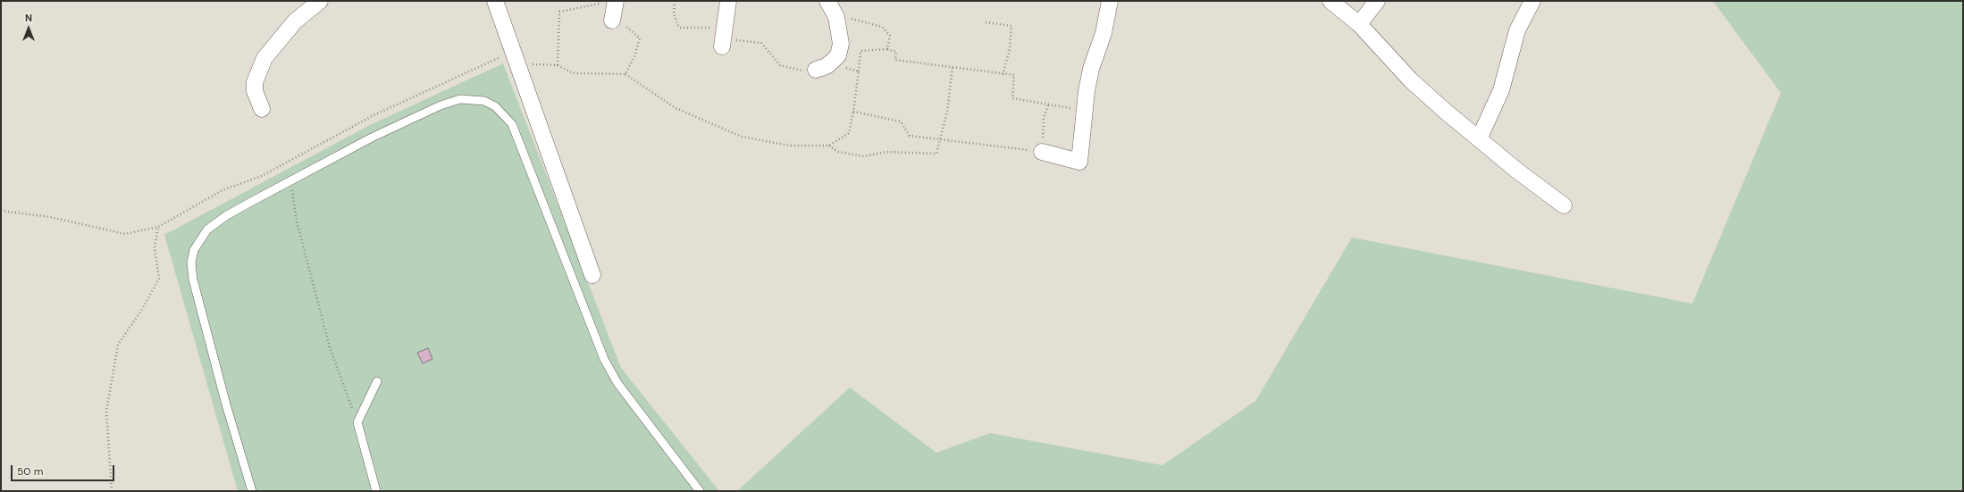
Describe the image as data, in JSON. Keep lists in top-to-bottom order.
{
  "scale_bar": "50 m",
  "north": "top"
}
